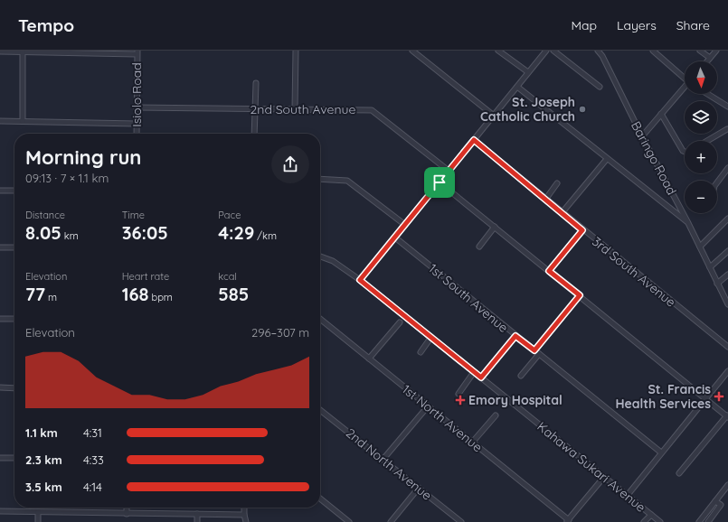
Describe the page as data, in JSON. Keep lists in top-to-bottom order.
{
  "streets": {
    "street": [
      "Isiolo Road",
      "2nd South Avenue",
      "Baringo Road",
      "3rd South Avenue",
      "1st South Avenue",
      "1st North Avenue",
      "2nd North Avenue",
      "Kahawa Sukari Avenue"
    ]
  },
  "crossings": [
    ["Isiolo Road", "2nd South Avenue"]
  ],
  "places": {
    "other": ["St. Joseph Catholic Church"],
    "health": ["St. Francis Health Services", "Emory Hospital"]
  },
  "north": "bottom",
  "page": {
    "header": "Tempo",
    "nav": ["Map", "Layers", "Share"],
    "map_buttons": ["+", "−"],
    "heading": ["Morning run", "09:13 · 7 × 1.1 km"],
    "stats": [
      ["Distance", "8.05 km"],
      ["Time", "36:05"],
      ["Pace", "4:29 /km"],
      ["Elevation", "77 m"],
      ["Heart rate", "168 bpm"],
      ["kcal", "585"]
    ],
    "chart": ["Elevation", "296–307 m"],
    "list": [
      {
        "name": "1.1 km",
        "note": "4:31"
      },
      {
        "name": "2.3 km",
        "note": "4:33"
      },
      {
        "name": "3.5 km",
        "note": "4:14"
      }
    ]
  }
}
